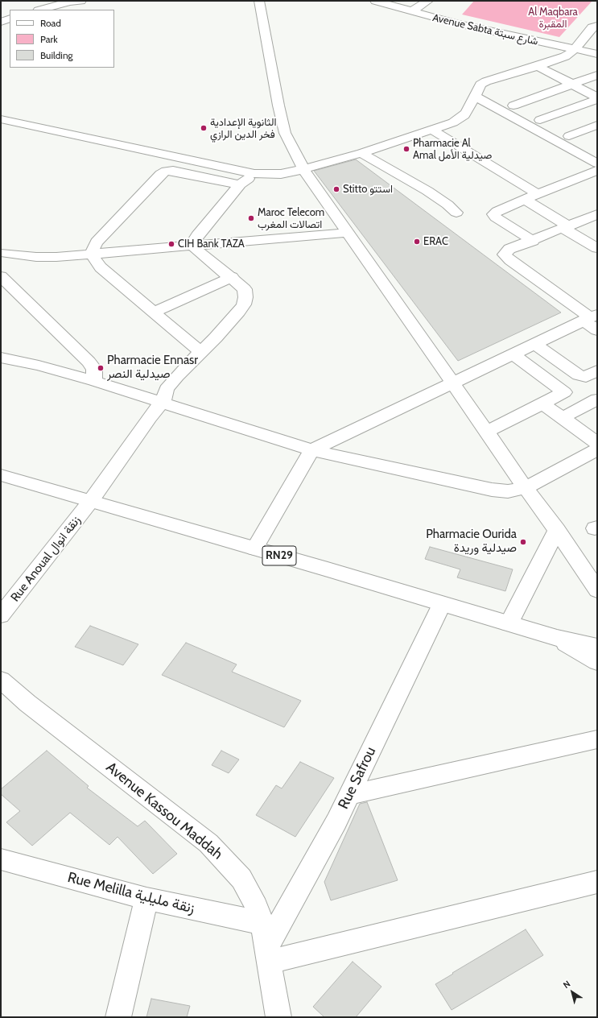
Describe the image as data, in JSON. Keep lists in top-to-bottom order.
{
  "streets": {
    "street": [
      "Avenue Sabta شارع سبتة",
      "RN29",
      "Rue Anoual زنقة انوال",
      "Rue Safrou",
      "Avenue Kassou Maddah",
      "Rue Melilla زنقة مليلية"
    ]
  },
  "crossings": [
    ["RN29", "Rue Anoual زنقة انوال"],
    ["RN29", "Rue Safrou"],
    ["Rue Safrou", "Avenue Kassou Maddah"],
    ["Avenue Kassou Maddah", "Rue Melilla زنقة مليلية"]
  ],
  "parks": ["Al Maqbara المقبرة"],
  "places": [
    "الثانوية الإعدادية فخر الدين الرازي",
    "Pharmacie Al Amal صيدلية الأمل",
    "Stitto استتو",
    "Maroc Telecom اتصالات المغرب",
    "ERAC",
    "CIH Bank TAZA",
    "Pharmacie Ennasr صيدلية النصر",
    "Pharmacie Ourida صيدلية وريدة"
  ],
  "legend": ["Road", "Park", "Building"],
  "north": "top left"
}
